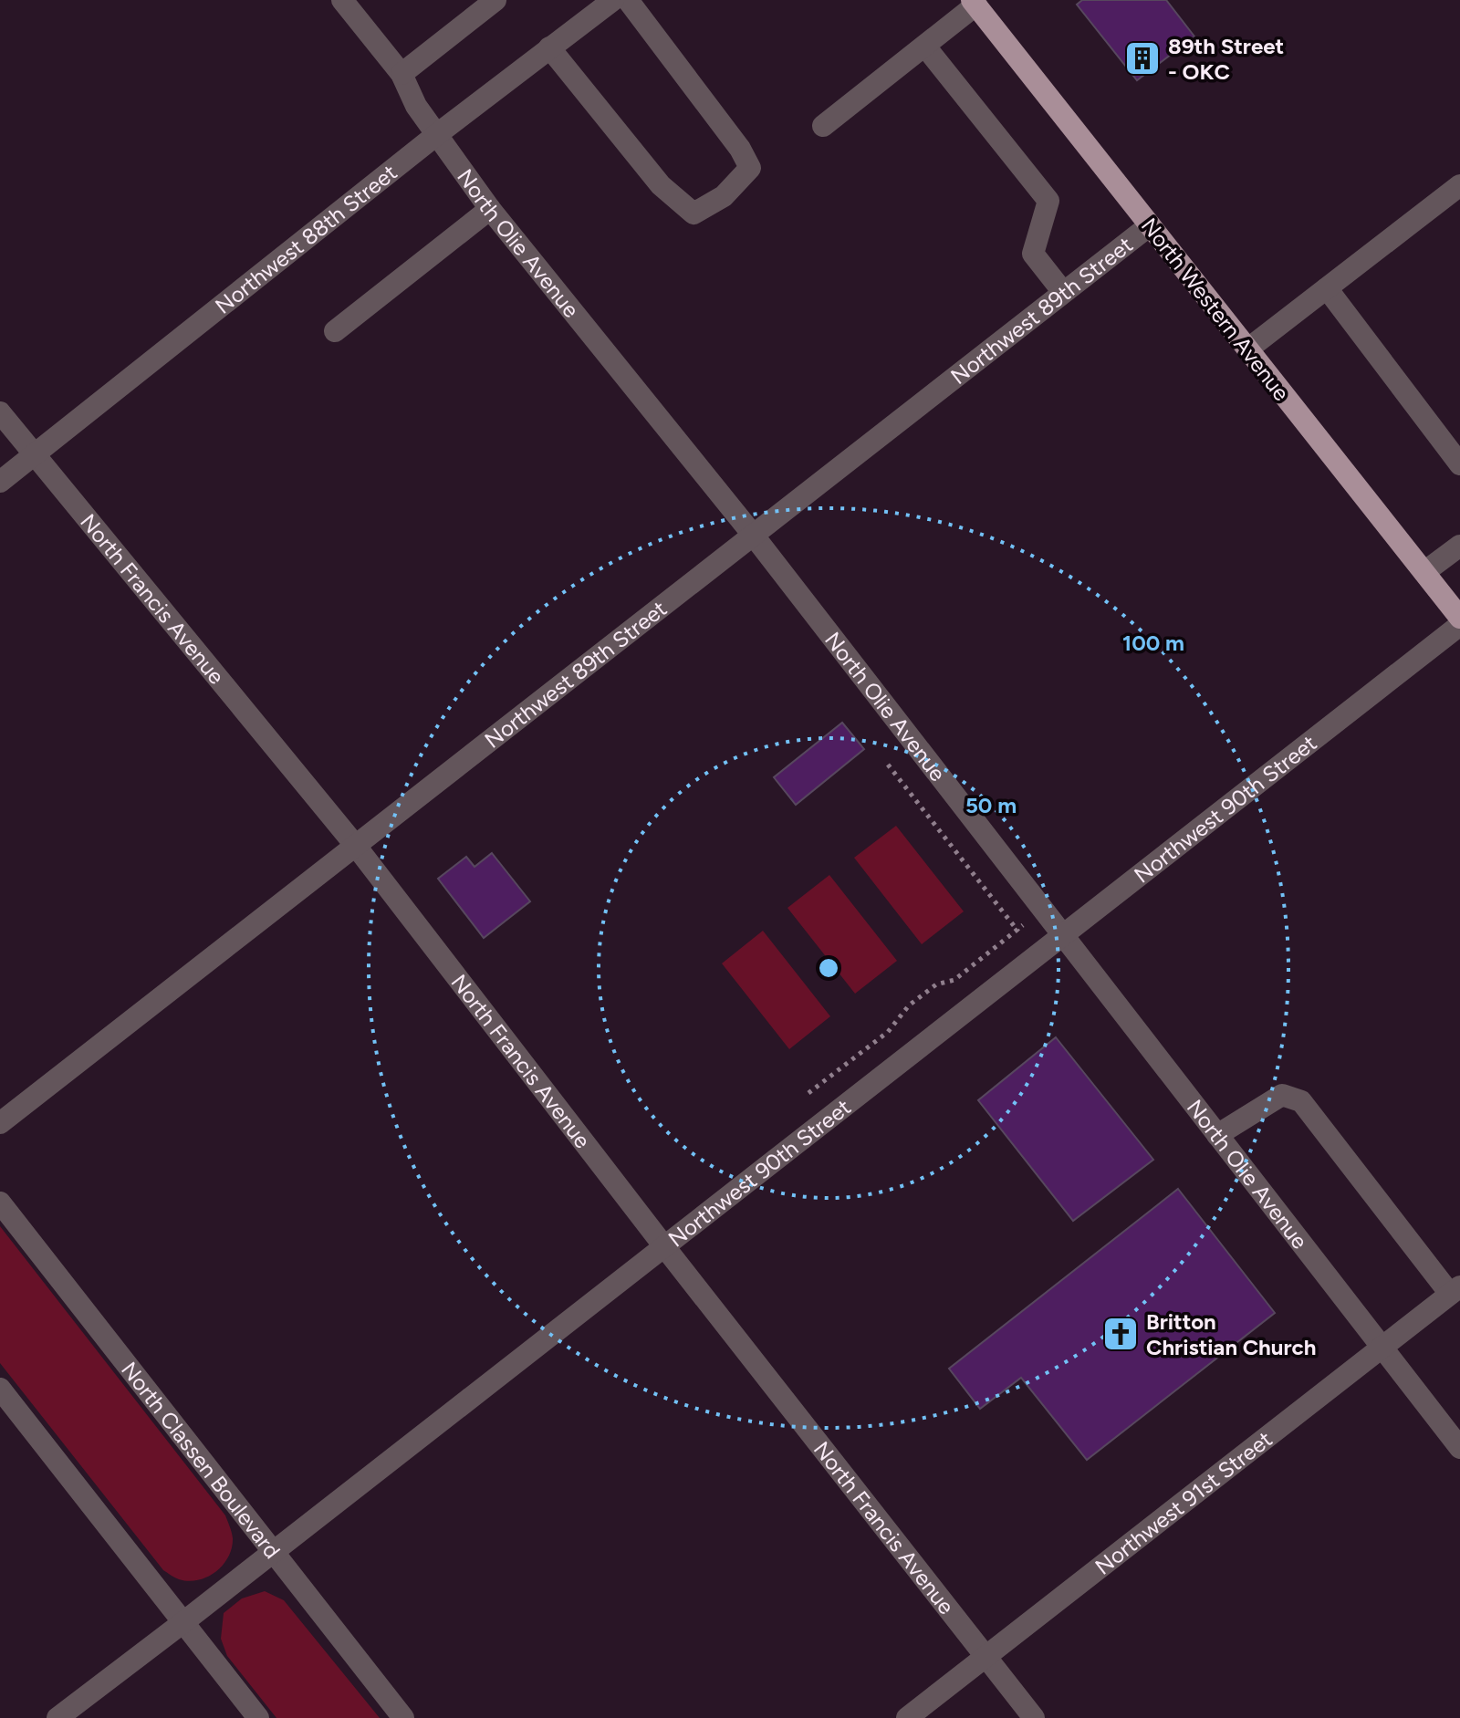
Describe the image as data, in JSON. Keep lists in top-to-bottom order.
{
  "streets": {
    "main road": ["North Western Avenue"],
    "street": [
      "Northwest 88th Street",
      "North Olie Avenue",
      "Northwest 89th Street",
      "North Francis Avenue",
      "Northwest 90th Street",
      "North Classen Boulevard",
      "Northwest 91st Street"
    ]
  },
  "crossings": [
    ["Northwest 88th Street", "North Olie Avenue"],
    ["Northwest 88th Street", "North Francis Avenue"],
    ["North Olie Avenue", "Northwest 89th Street"],
    ["North Olie Avenue", "Northwest 90th Street"],
    ["North Olie Avenue", "Northwest 91st Street"],
    ["North Western Avenue", "Northwest 89th Street"],
    ["Northwest 89th Street", "North Francis Avenue"],
    ["North Francis Avenue", "Northwest 90th Street"],
    ["North Francis Avenue", "Northwest 91st Street"],
    ["Northwest 90th Street", "North Classen Boulevard"]
  ],
  "places": {
    "building": ["89th Street - OKC"],
    "church": ["Britton Christian Church"]
  },
  "rings": ["100 m", "50 m"]
}
